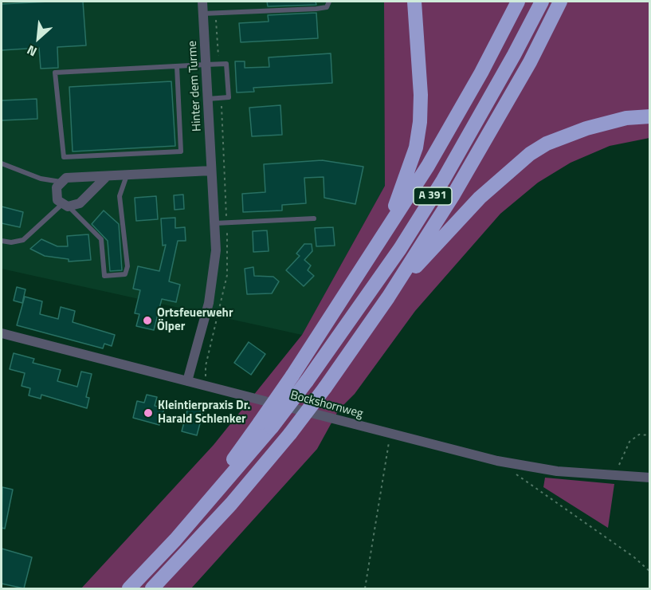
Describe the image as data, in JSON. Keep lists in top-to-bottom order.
{
  "streets": {
    "highway": ["A 391"],
    "street": ["Hinter dem Turme", "Bockshornweg"]
  },
  "crossings": [
    ["Hinter dem Turme", "Bockshornweg"]
  ],
  "places": ["Ortsfeuerwehr Ölper", "Kleintierpraxis Dr. Harald Schlenker"],
  "north": "bottom left"
}
